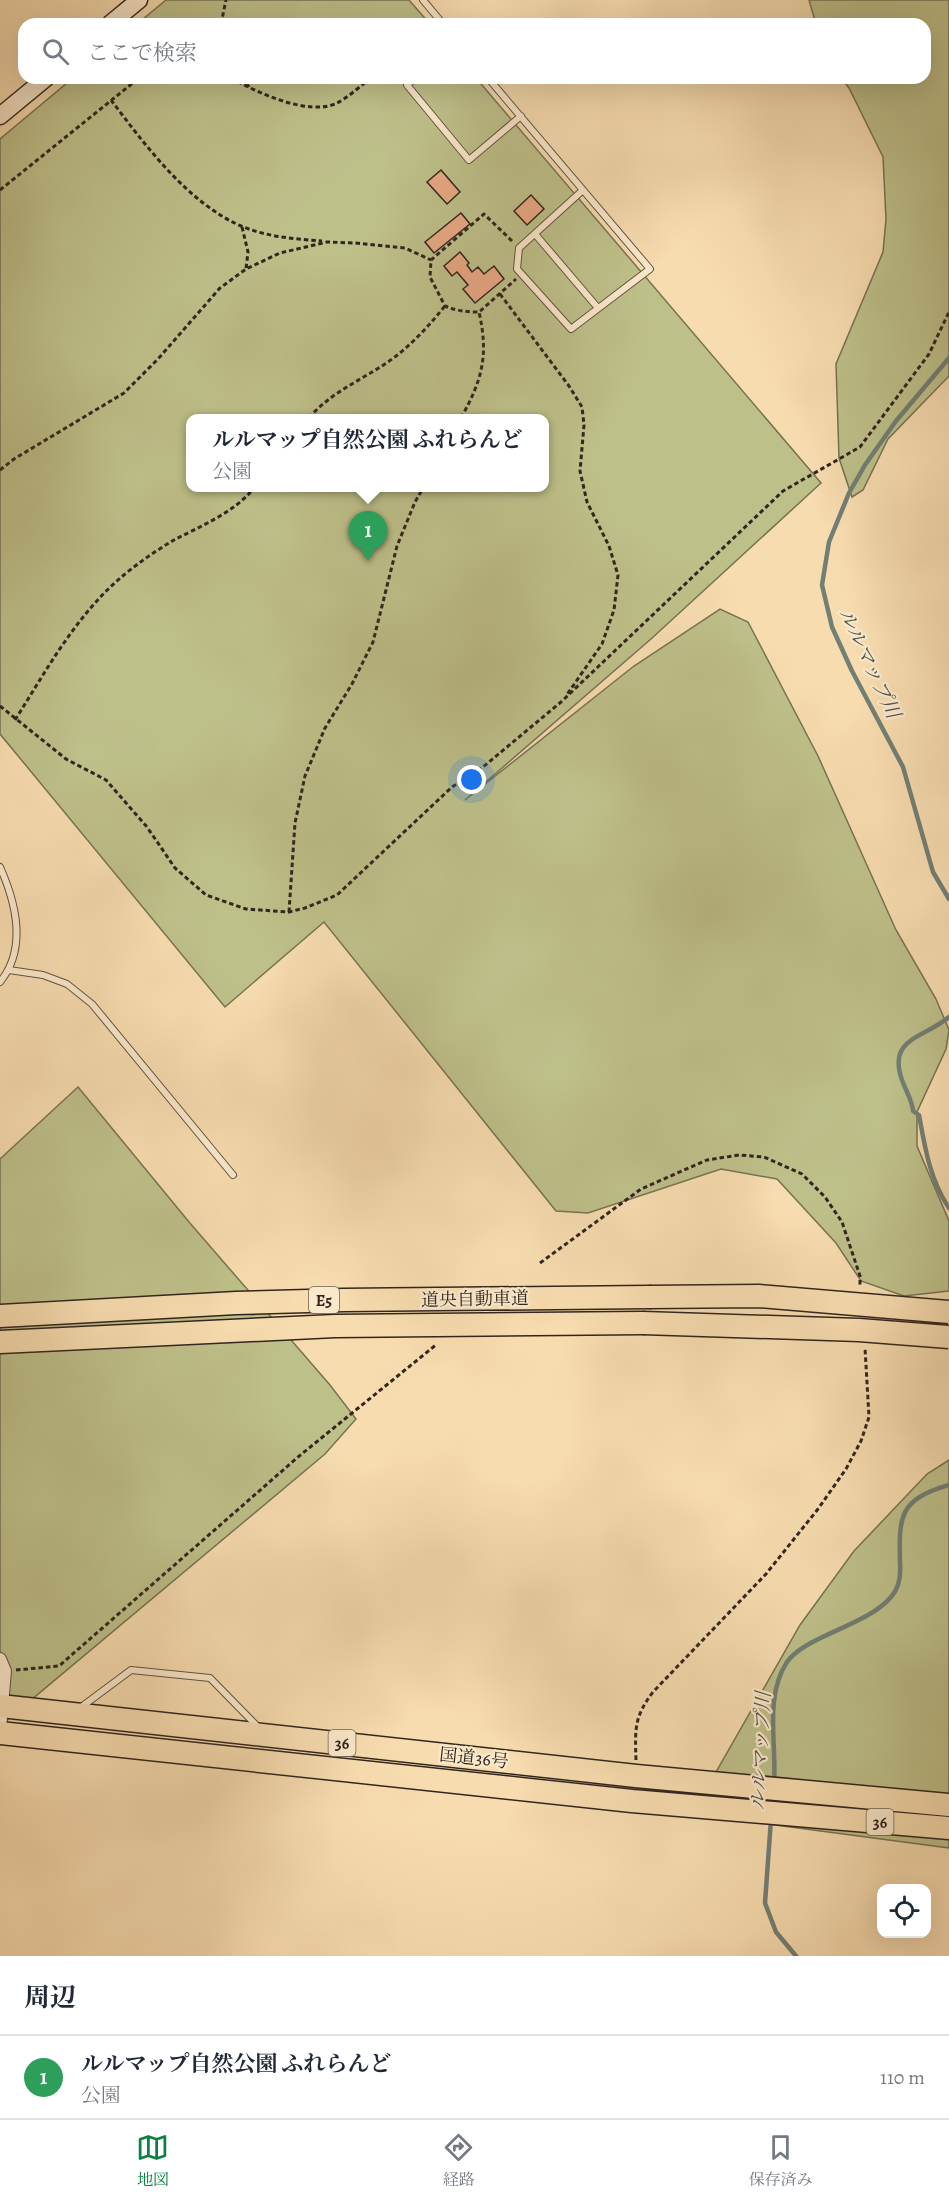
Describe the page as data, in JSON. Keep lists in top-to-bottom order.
{
  "streets": {
    "highway": [
      "道央自動車道",
      "E5",
      "36",
      "国道36号"
    ]
  },
  "water": ["ルルマップ川"],
  "page": {
    "search": "ここで検索",
    "popup": ["ルルマップ自然公園 ふれらんど", "公園"],
    "pins": "1",
    "heading": "周辺",
    "list": [
      {
        "mark": "1",
        "name": "ルルマップ自然公園 ふれらんど",
        "note": "公園",
        "value": "110 m"
      }
    ],
    "nav": ["地図", "経路", "保存済み"]
  }
}
